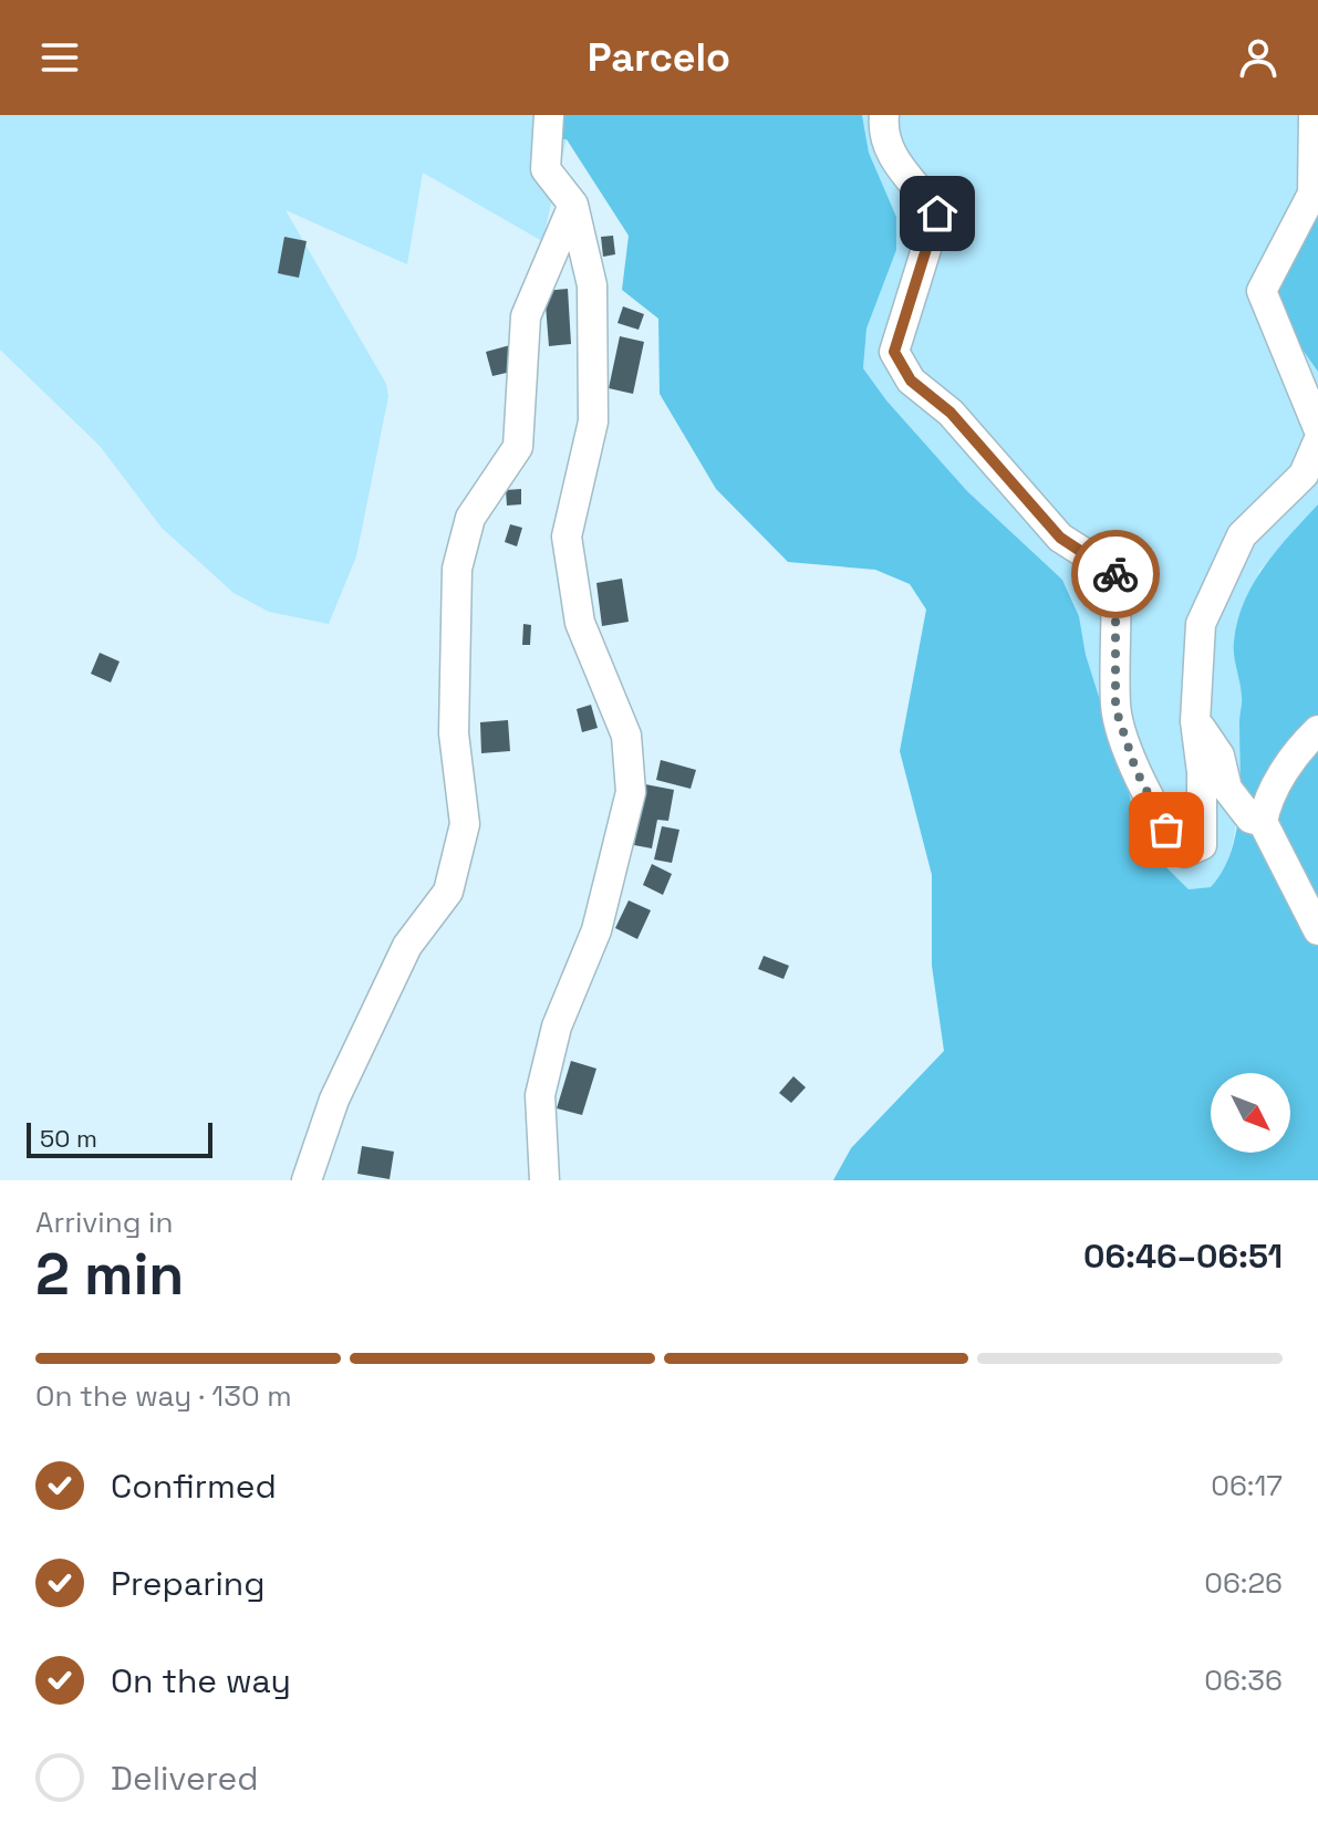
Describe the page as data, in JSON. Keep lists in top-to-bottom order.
{
  "scale_bar": "50 m",
  "north": "bottom right",
  "page": {
    "header": "Parcelo",
    "scale": "50 m",
    "heading": ["2 min", "Arriving in", "06:46–06:51"],
    "bar": "On the way · 130 m",
    "list": [
      ["Confirmed", "06:17"],
      ["Preparing", "06:26"],
      ["On the way", "06:36"],
      "Delivered"
    ]
  }
}
